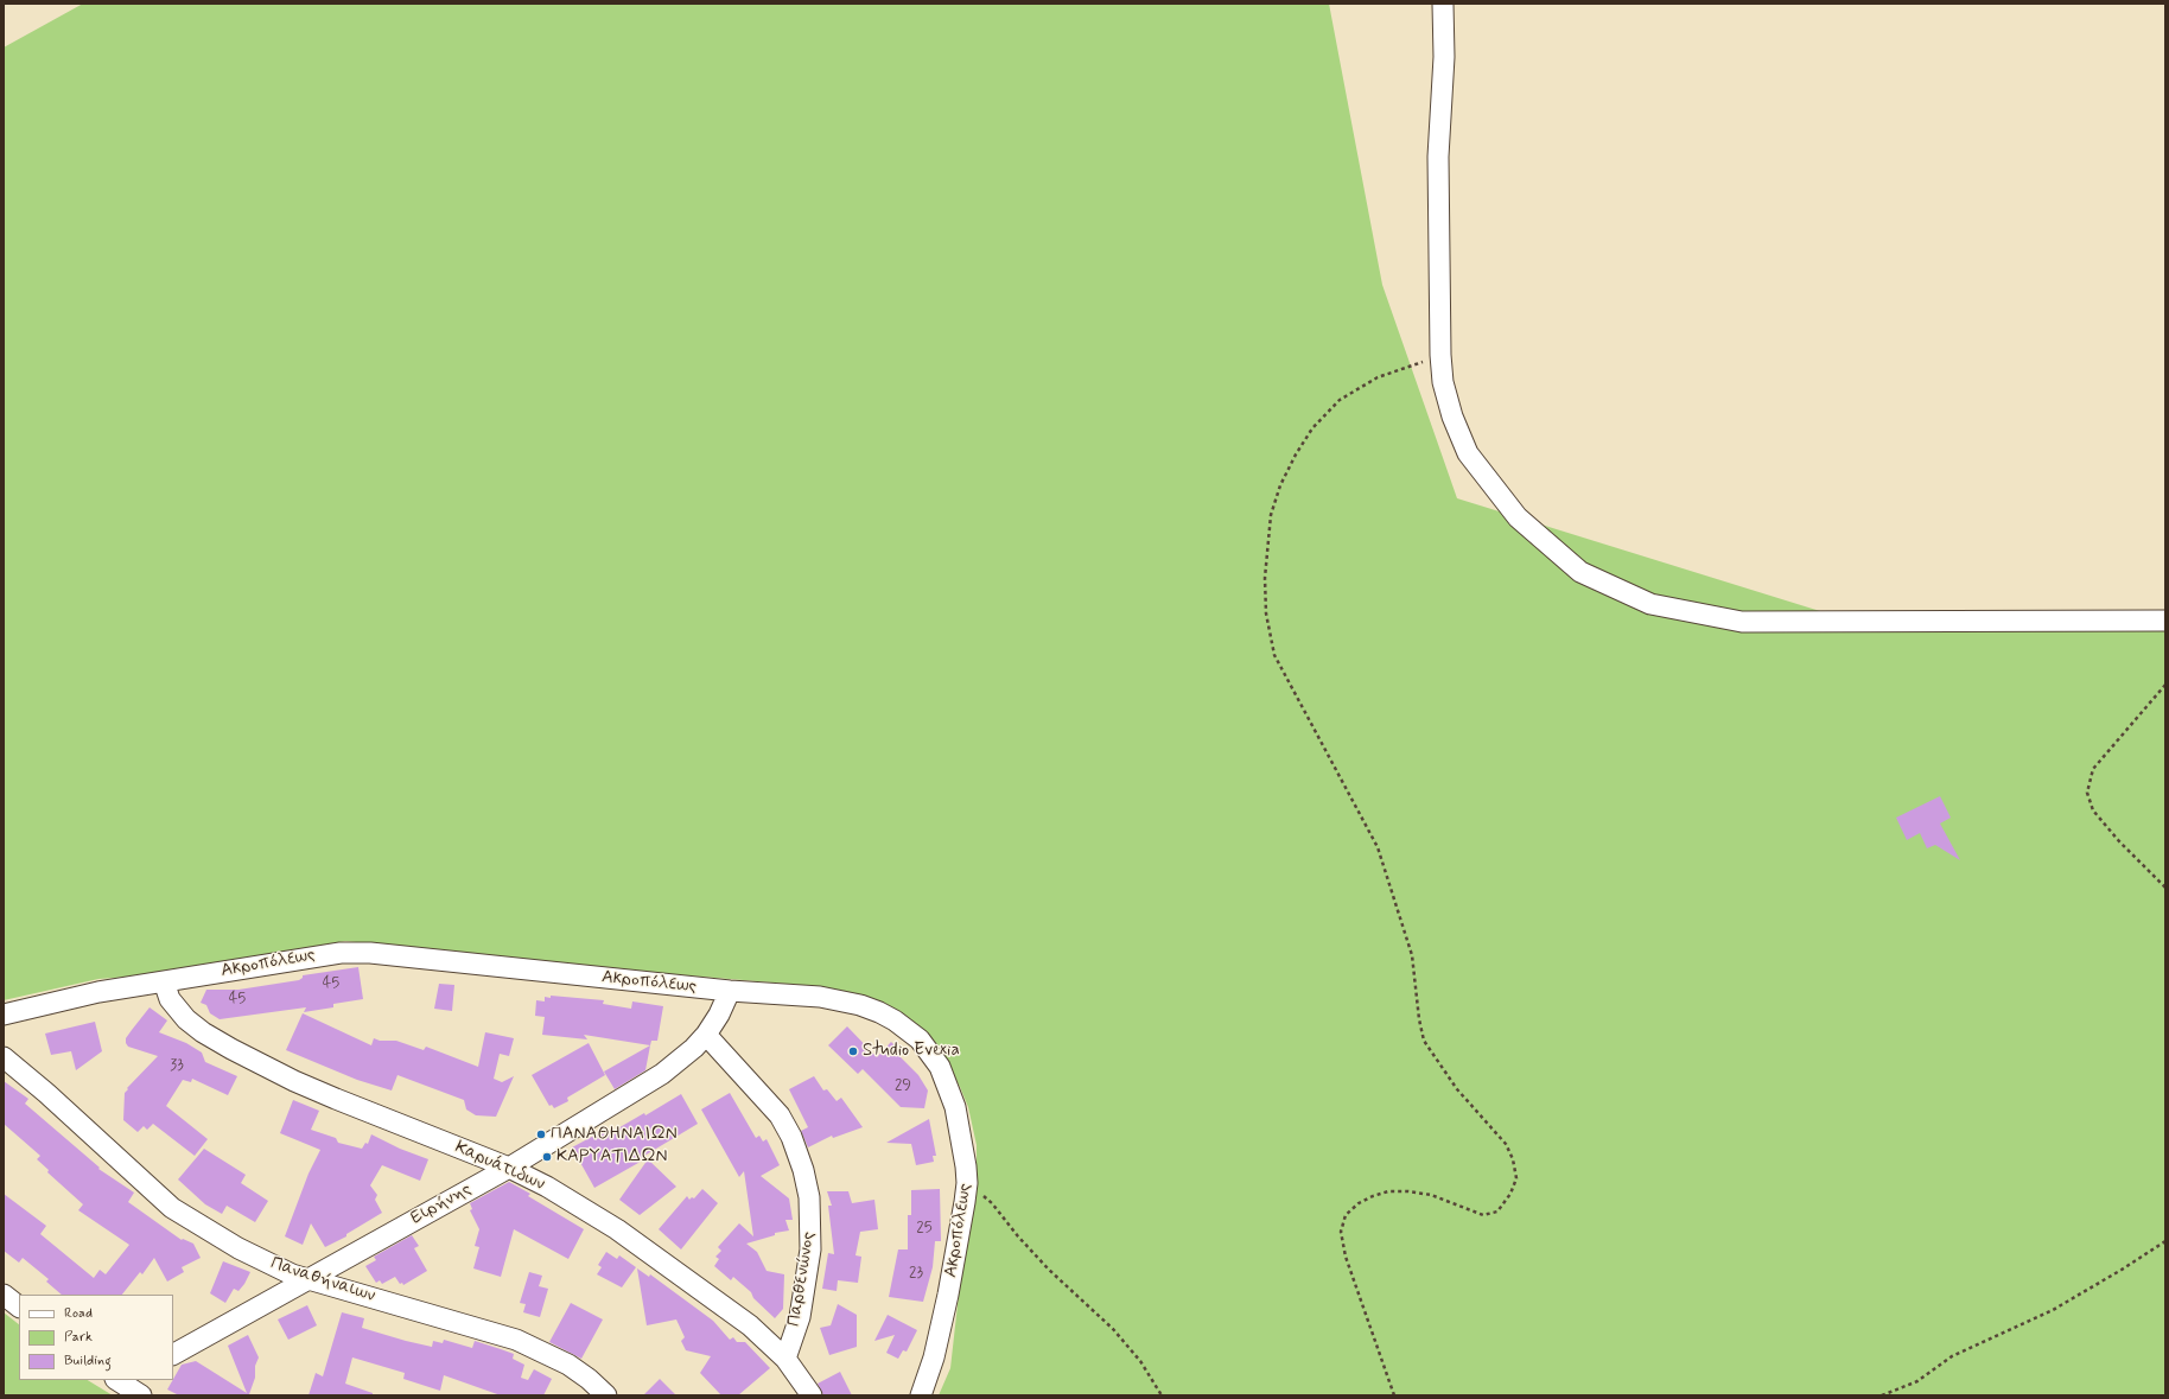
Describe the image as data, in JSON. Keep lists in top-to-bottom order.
{
  "streets": {
    "street": [
      "Ακροπόλεως",
      "Καρυάτιδων",
      "Ειρήνης",
      "Παρθενώνος",
      "Παναθήναιων"
    ]
  },
  "crossings": [
    ["Ακροπόλεως", "Καρυάτιδων"],
    ["Ακροπόλεως", "Ειρήνης"],
    ["Καρυάτιδων", "Ειρήνης"],
    ["Καρυάτιδων", "Παρθενώνος"],
    ["Ειρήνης", "Παρθενώνος"],
    ["Ειρήνης", "Παναθήναιων"]
  ],
  "places": ["Studio Evexia", "ΠΑΝΑΘΗΝΑΙΩΝ", "ΚΑΡΥΑΤΙΔΩΝ"],
  "house_numbers": [
    "45",
    "45",
    "33",
    "29",
    "25",
    "23"
  ],
  "legend": ["Road", "Park", "Building"]
}
